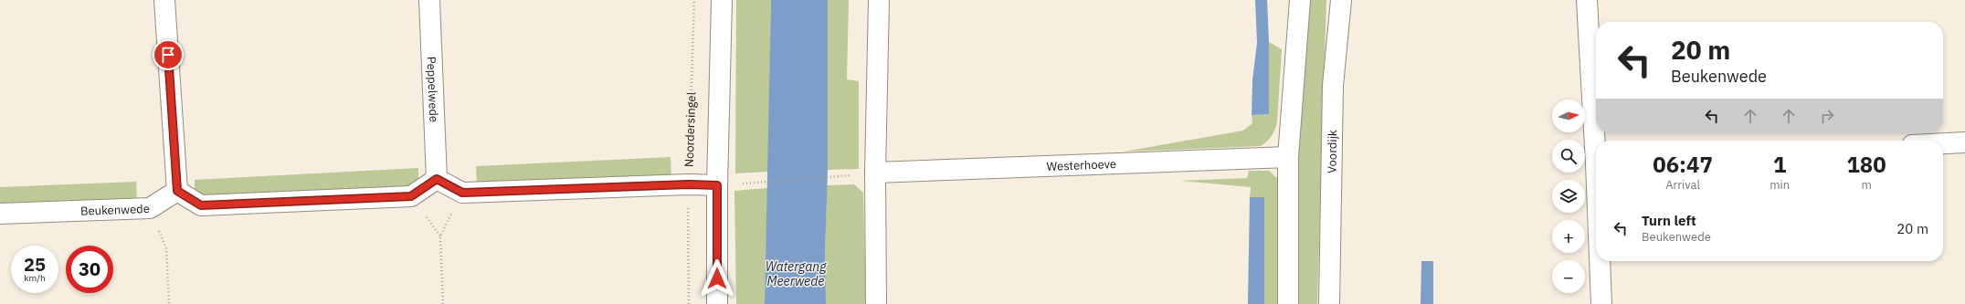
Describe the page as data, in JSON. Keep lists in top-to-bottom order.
{
  "streets": {
    "street": [
      "Peppelwede",
      "Voordijk",
      "Westerhoeve",
      "Beukenwede"
    ],
    "path": ["Noordersingel"]
  },
  "water": ["Watergang Meerwede"],
  "north": "right",
  "page": {
    "turn": ["20 m", "Beukenwede"],
    "map_buttons": ["+", "−"],
    "eta": [
      "06:47",
      "Arrival",
      "1",
      "min",
      "180",
      "m"
    ],
    "list": [
      {
        "name": "Turn left",
        "note": "Beukenwede",
        "value": "20 m"
      }
    ],
    "speed": "25 km/h",
    "limit": "30"
  }
}
